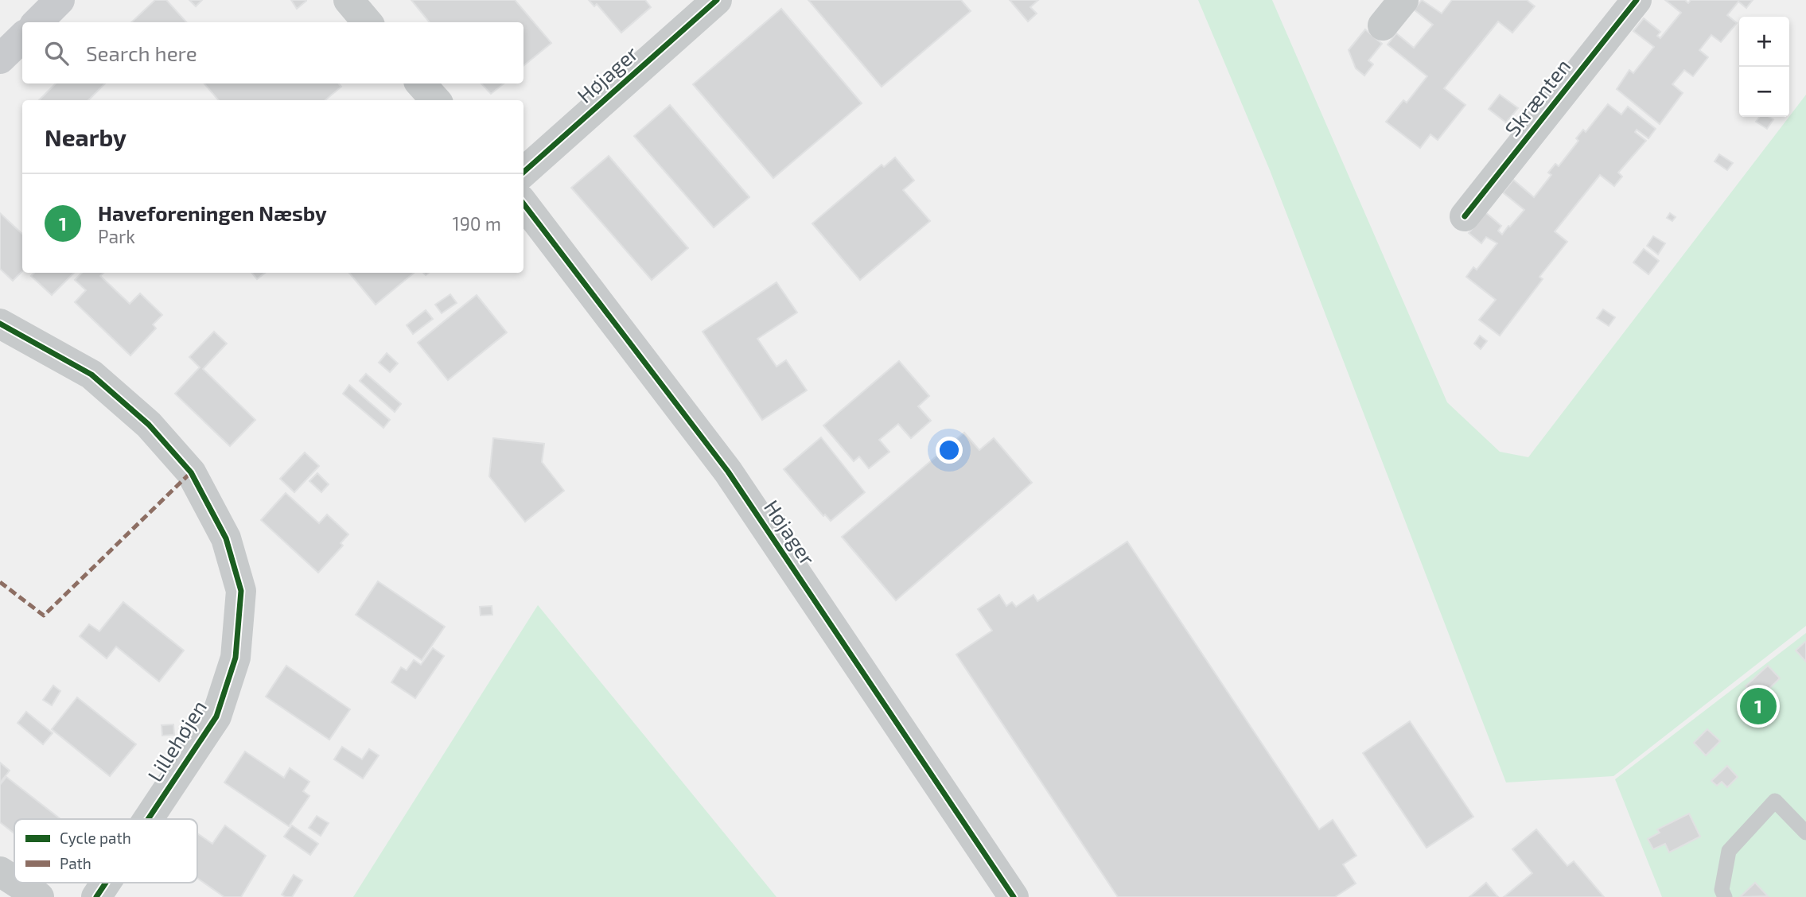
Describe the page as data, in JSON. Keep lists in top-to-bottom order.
{
  "streets": {
    "street": ["Højager", "Skrænten", "Lillehøjen"]
  },
  "legend": ["Cycle path", "Path"],
  "page": {
    "map_buttons": ["+", "−"],
    "search": "Search here",
    "heading": "Nearby",
    "list": [
      {
        "mark": "1",
        "name": "Haveforeningen Næsby",
        "note": "Park",
        "value": "190 m"
      }
    ],
    "pins": "1"
  }
}
